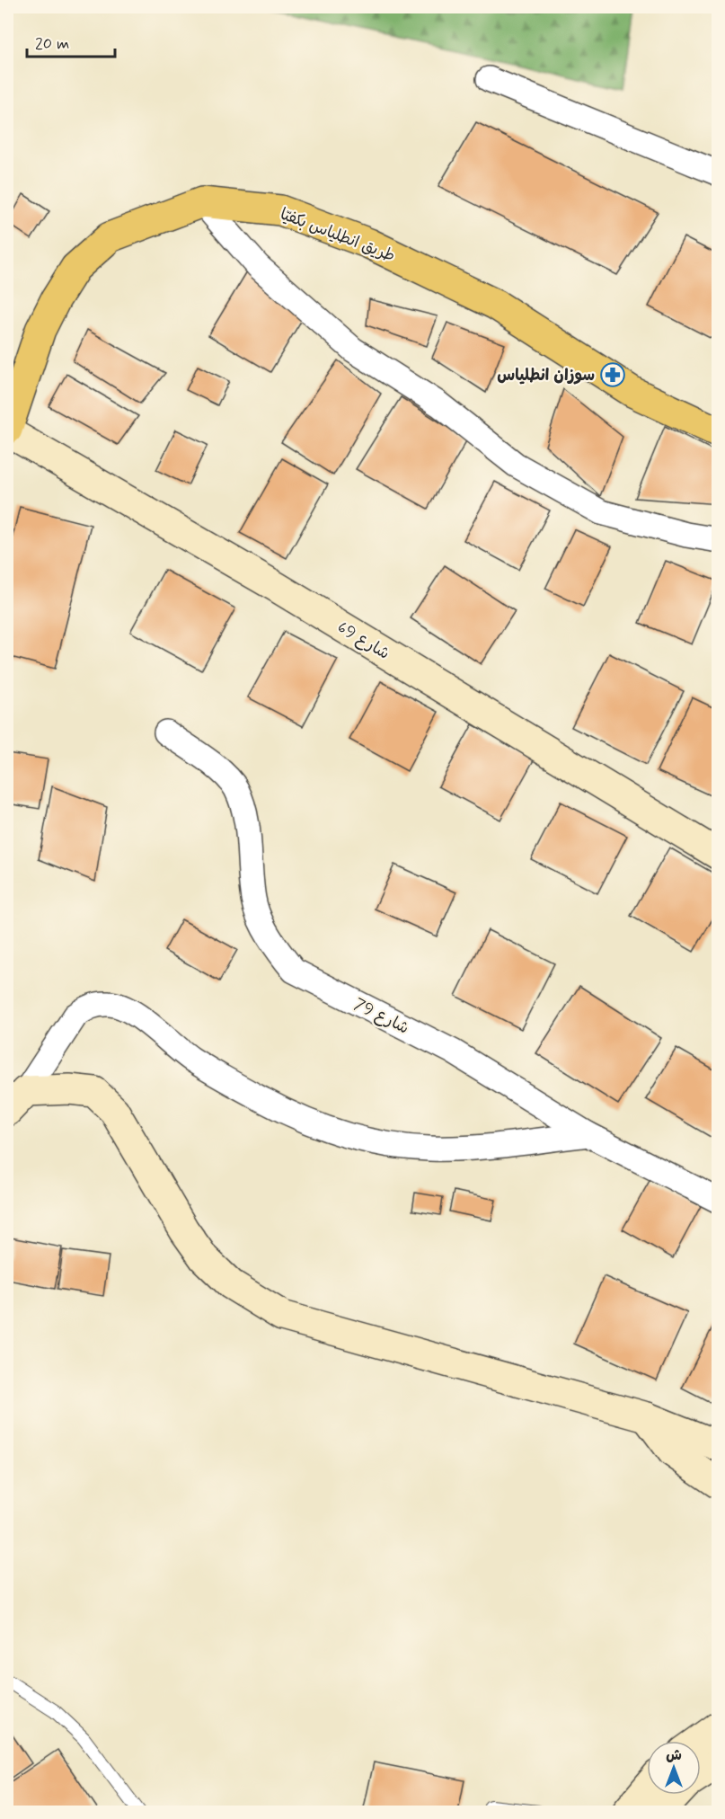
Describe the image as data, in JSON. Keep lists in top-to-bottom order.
{
  "streets": {
    "highway": ["طريق انطلياس بكفيّا"],
    "street": ["شارع 69", "شارع 79"]
  },
  "crossings": [
    ["طريق انطلياس بكفيّا", "شارع 69"]
  ],
  "places": {
    "pharmacy": ["سوزان انطلياس"]
  },
  "scale_bar": "20 m",
  "north": "top"
}
